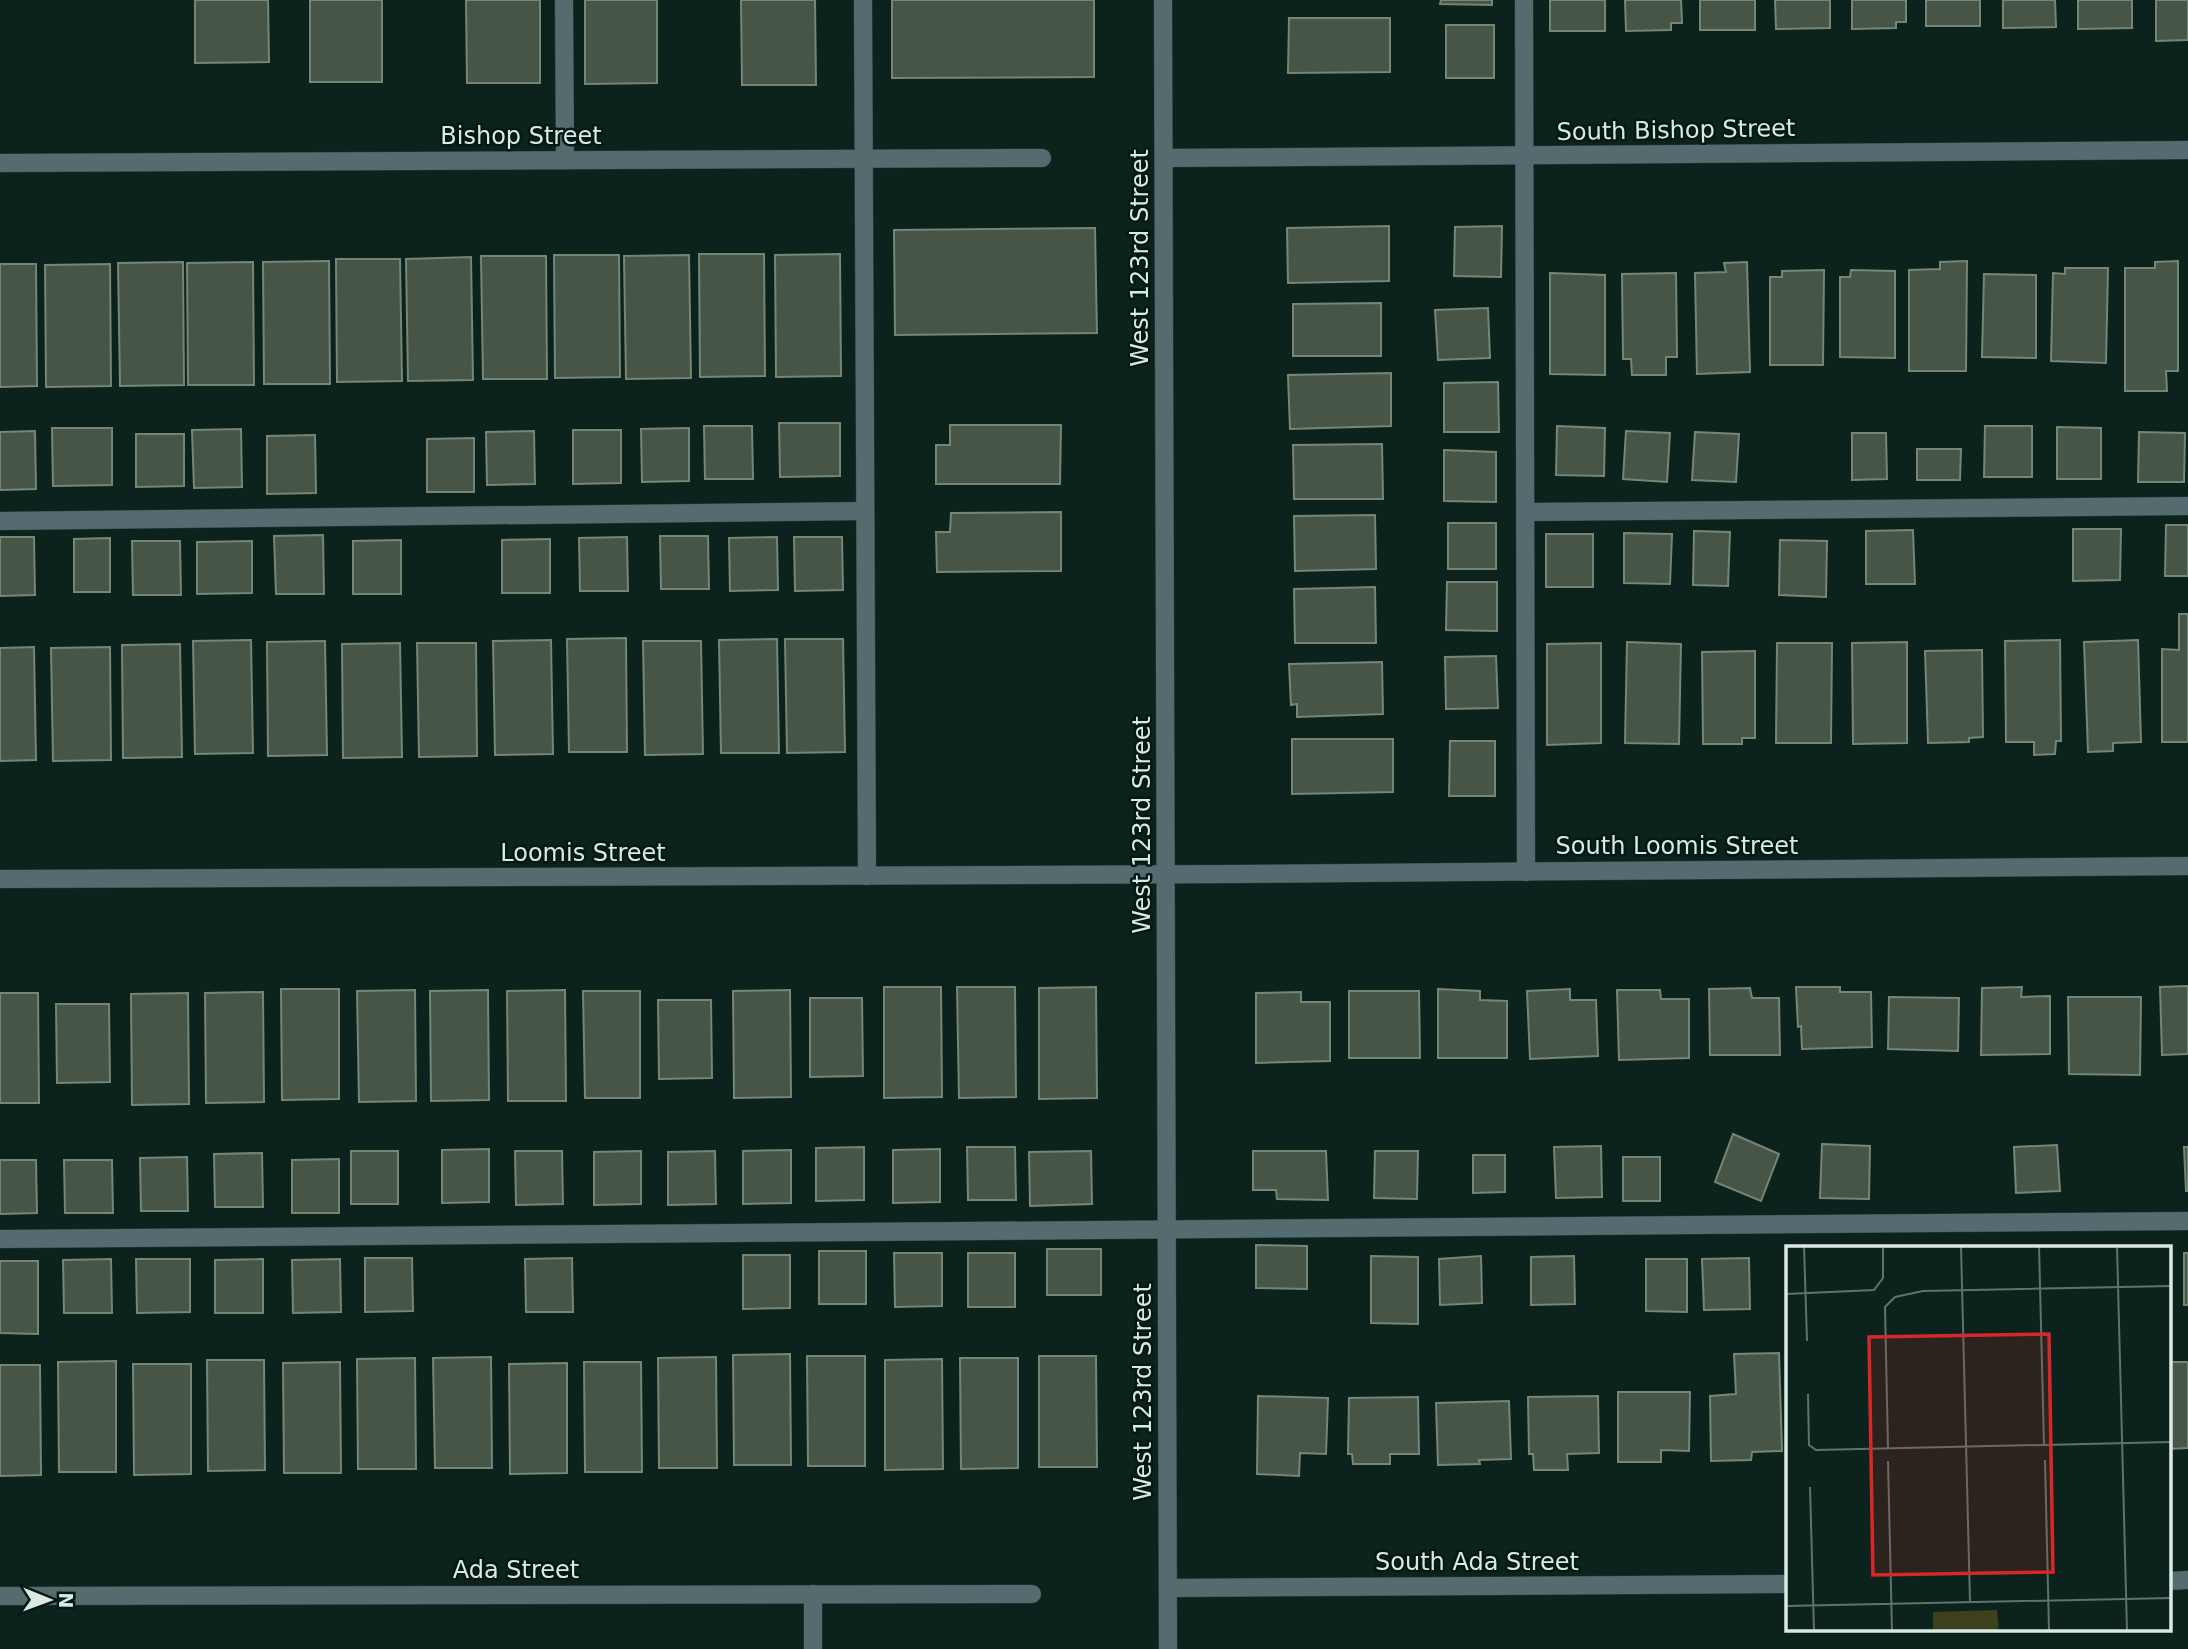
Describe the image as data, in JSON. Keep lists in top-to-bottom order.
{
  "streets": {
    "street": [
      "South Bishop Street",
      "Bishop Street",
      "West 123rd Street",
      "South Loomis Street",
      "Loomis Street",
      "South Ada Street",
      "Ada Street"
    ]
  },
  "crossings": [
    ["South Bishop Street", "West 123rd Street"],
    ["West 123rd Street", "South Loomis Street"],
    ["West 123rd Street", "Loomis Street"],
    ["West 123rd Street", "South Ada Street"],
    ["South Loomis Street", "Loomis Street"]
  ],
  "north": "right"
}
